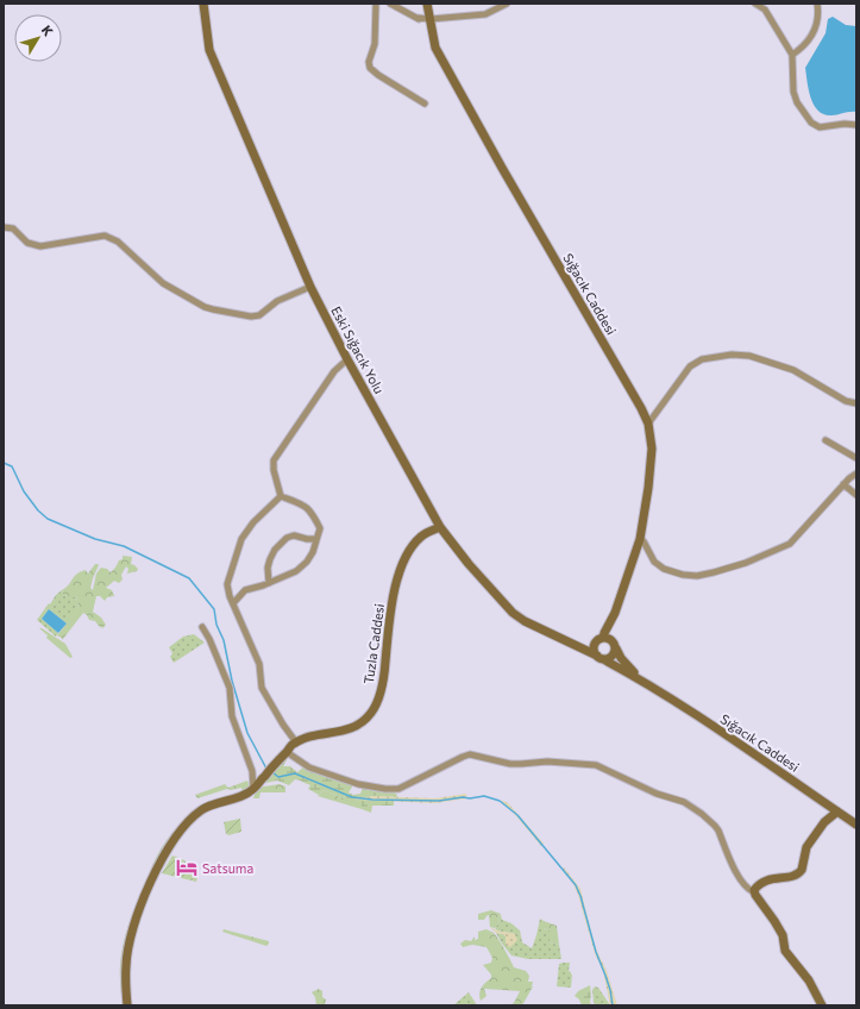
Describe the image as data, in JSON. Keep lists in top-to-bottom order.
{
  "streets": {
    "main road": ["Sığacık Caddesi", "Eski Sığacık Yolu", "Tuzla Caddesi"]
  },
  "crossings": [
    ["Sığacık Caddesi", "Eski Sığacık Yolu"],
    ["Eski Sığacık Yolu", "Tuzla Caddesi"]
  ],
  "places": {
    "hotel": ["Satsuma"]
  },
  "north": "top right"
}
